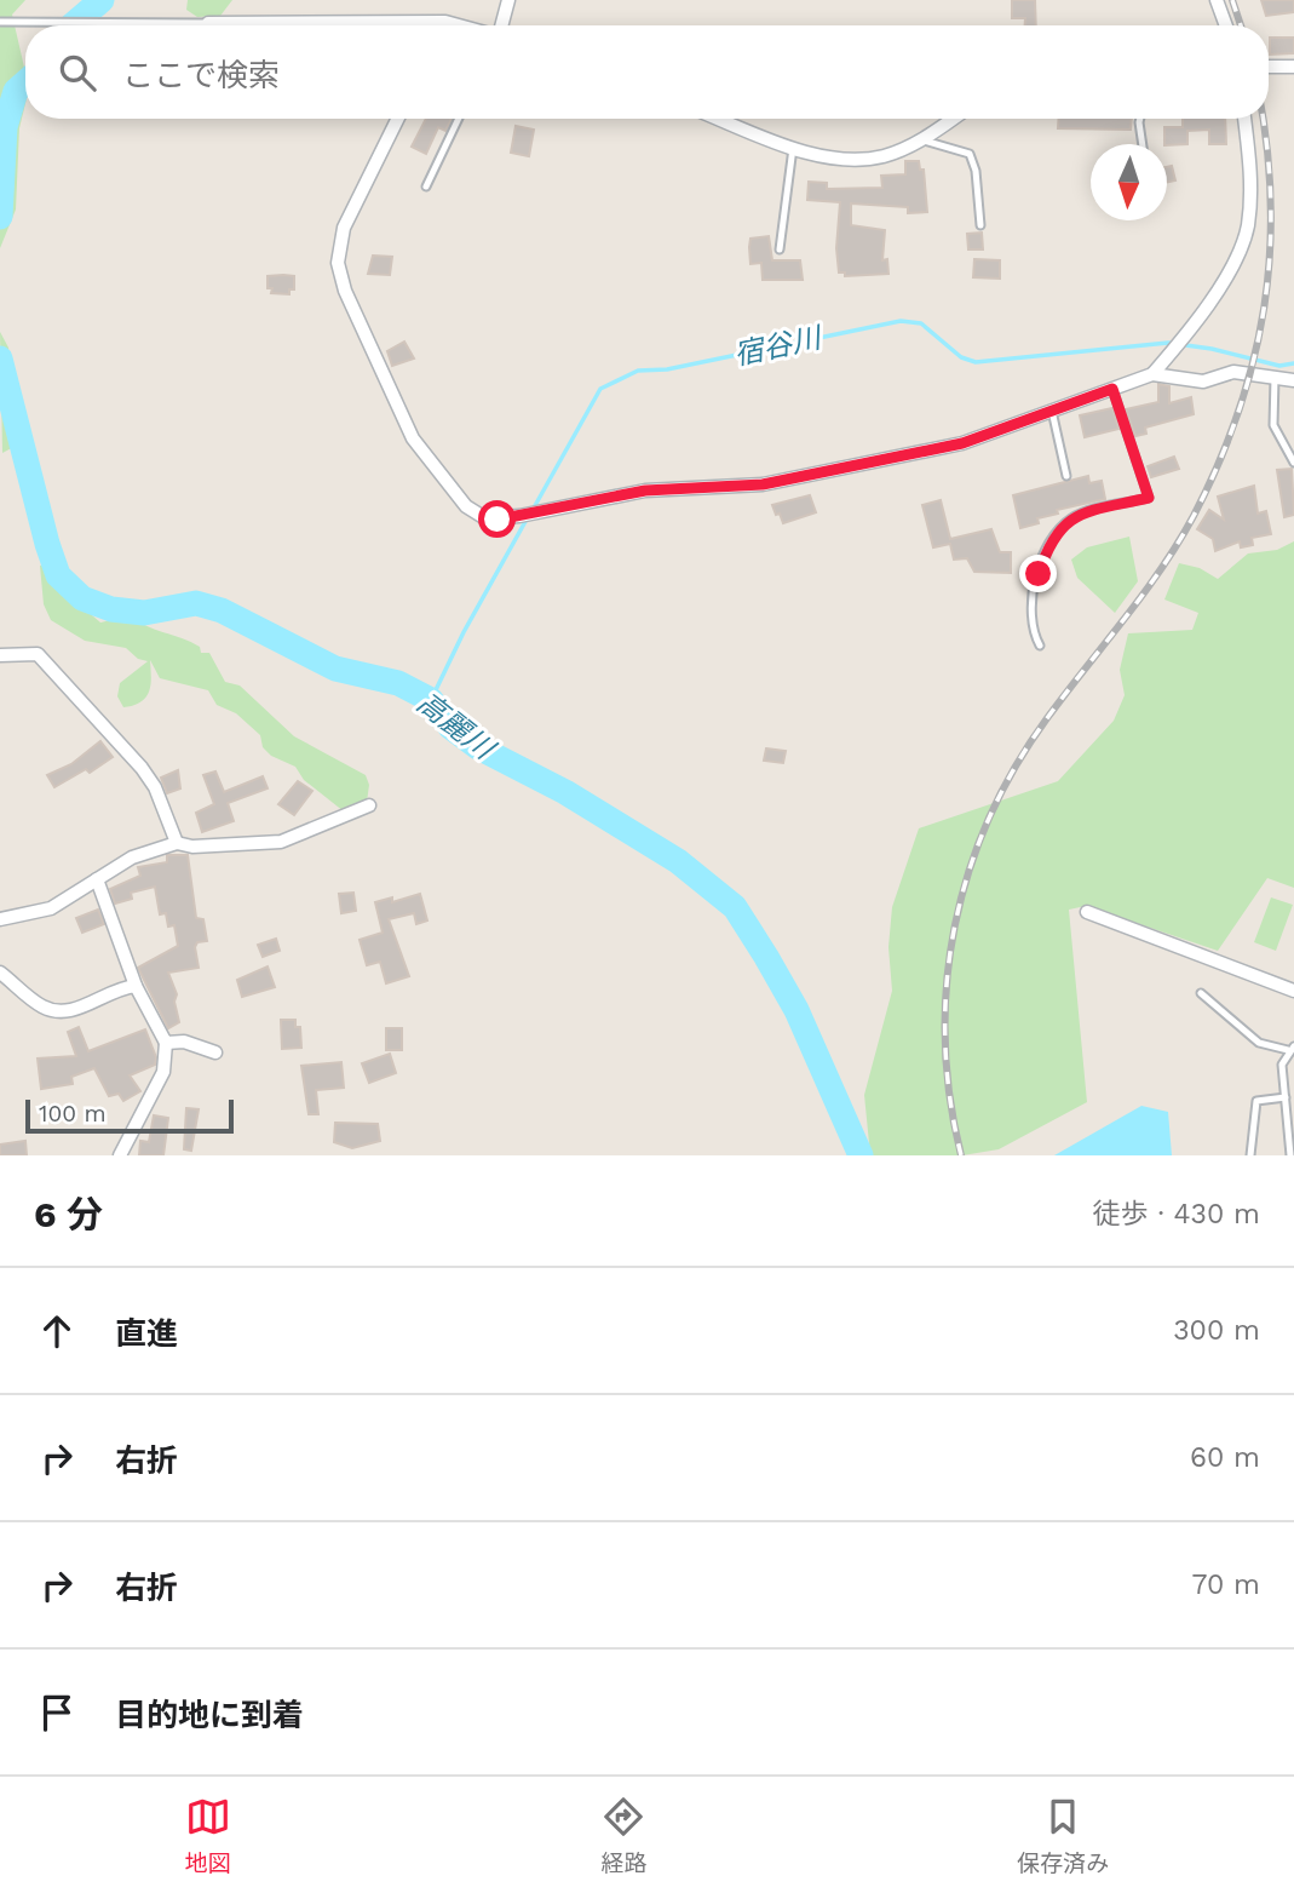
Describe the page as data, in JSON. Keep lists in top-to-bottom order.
{
  "water": ["宿谷川", "高麗川"],
  "scale_bar": "100 m",
  "north": "bottom",
  "page": {
    "search": "ここで検索",
    "scale": "100 m",
    "heading": ["6 分", "徒歩 · 430 m"],
    "list": [
      ["直進", "300 m"],
      ["右折", "60 m"],
      ["右折", "70 m"],
      "目的地に到着"
    ],
    "nav": ["地図", "経路", "保存済み"]
  }
}
